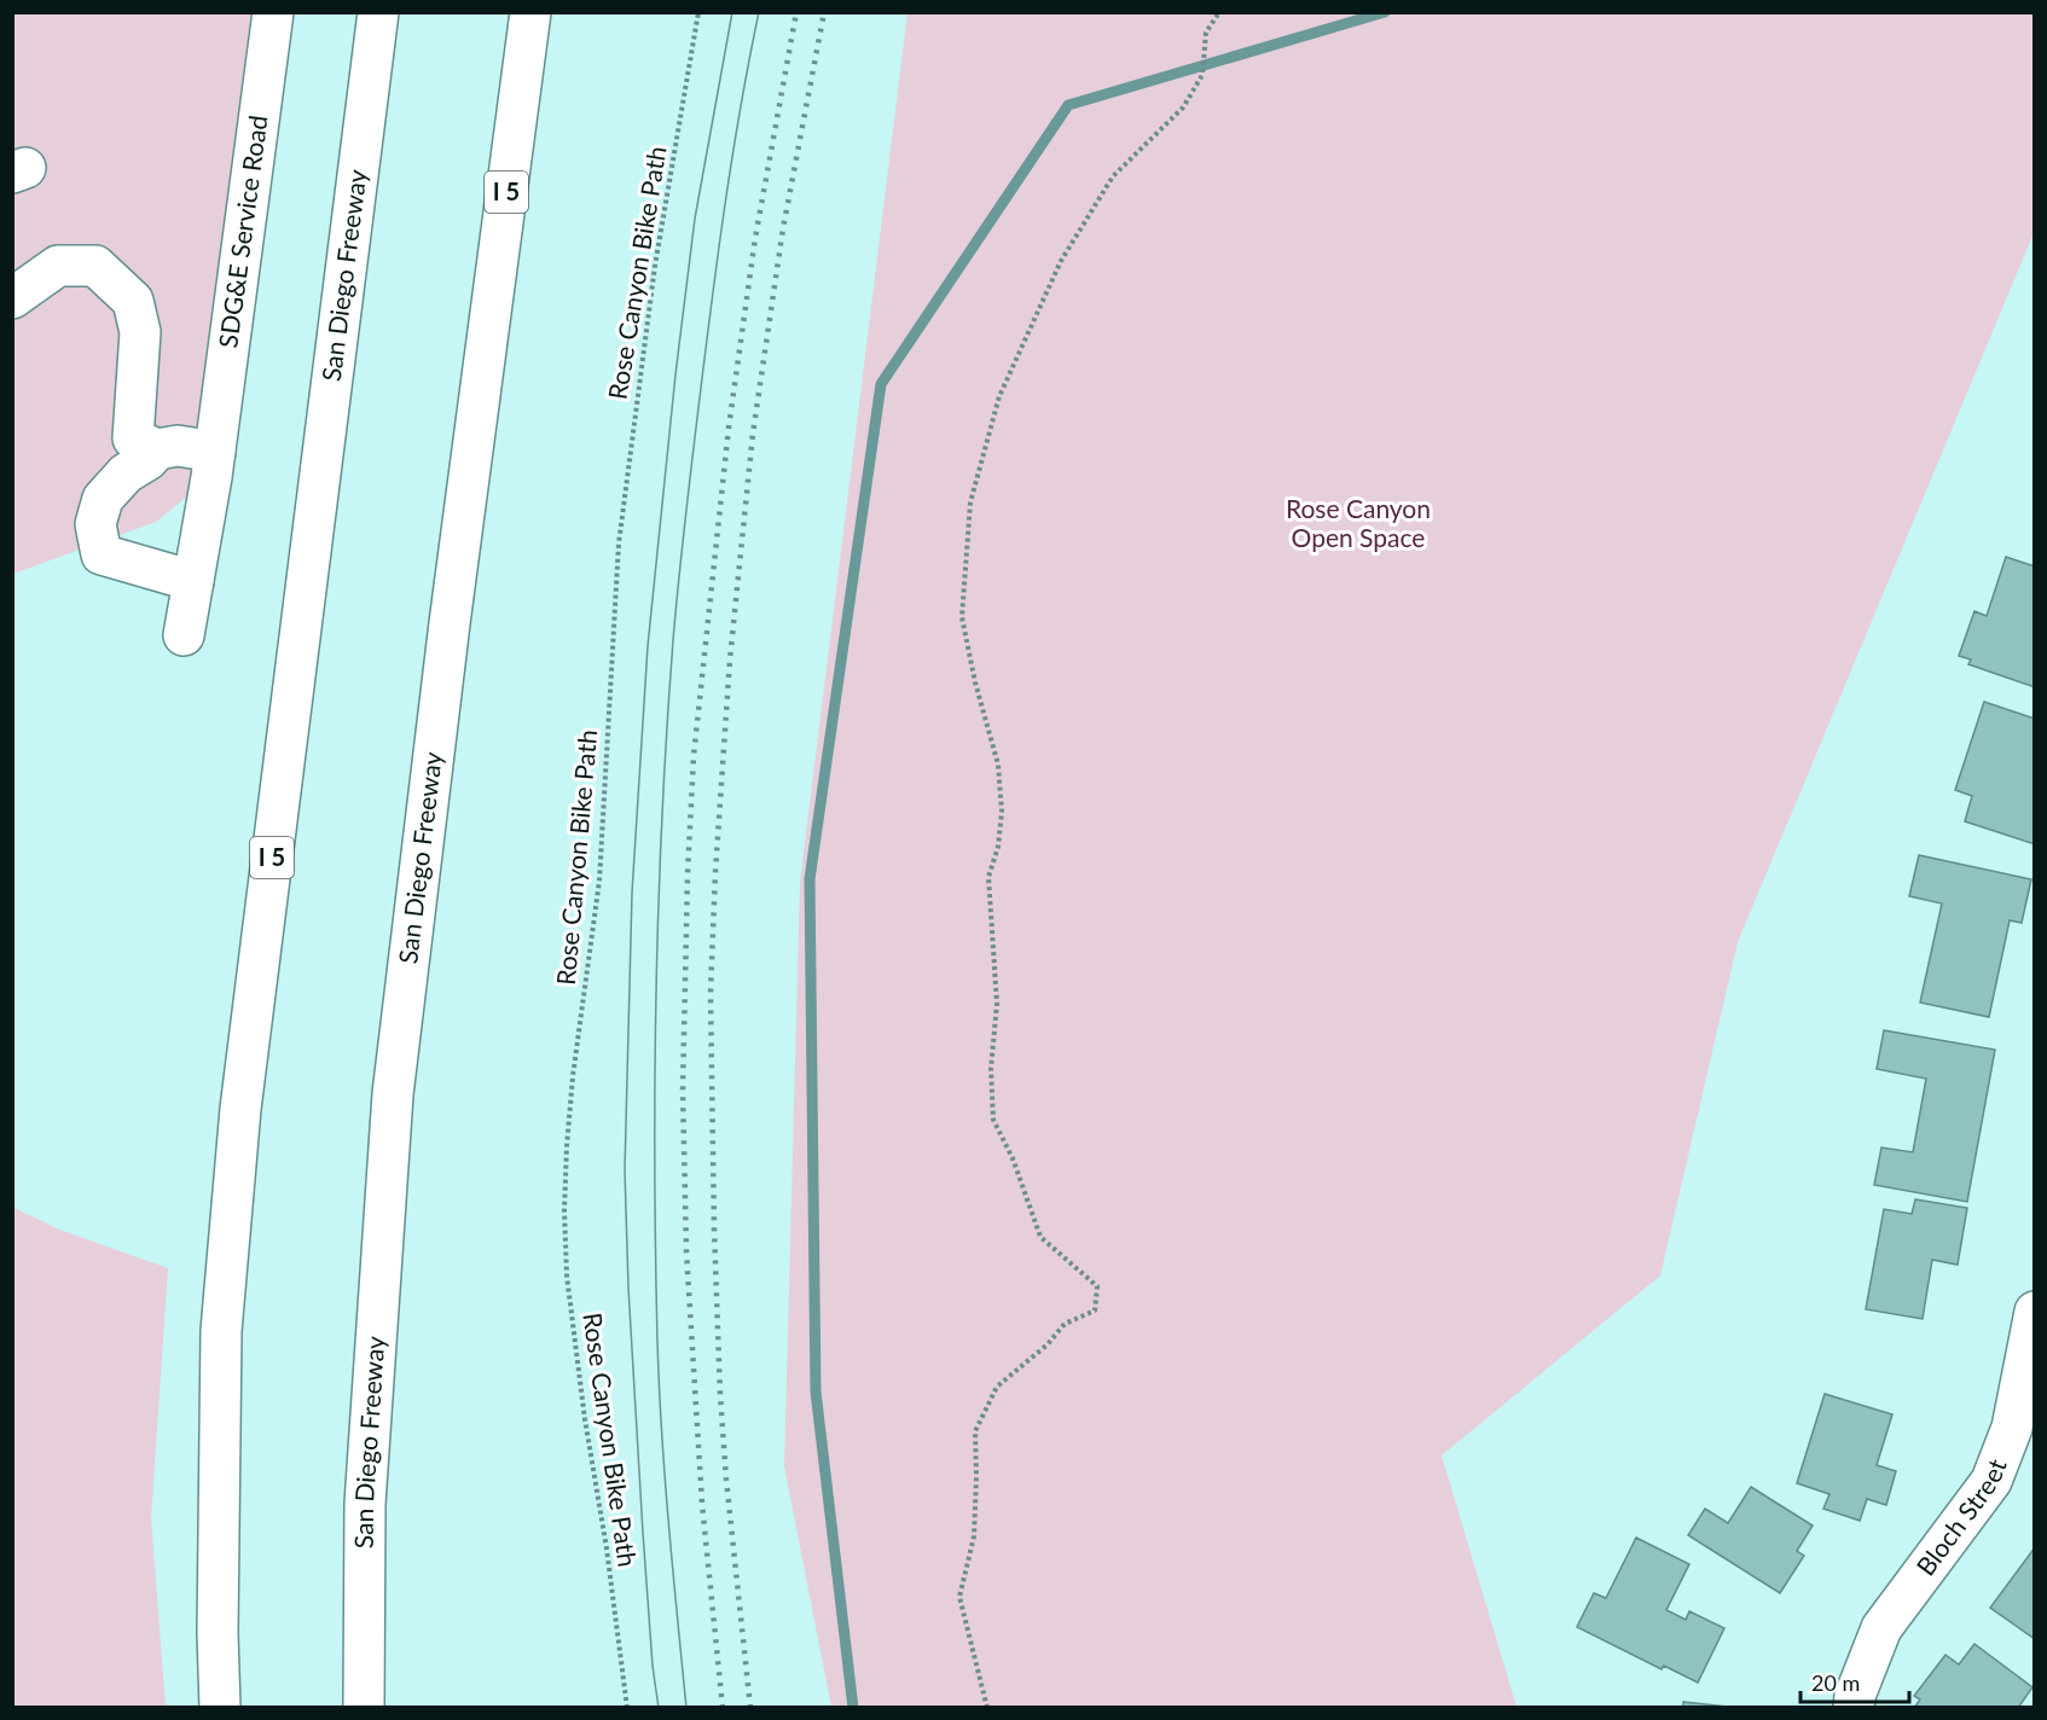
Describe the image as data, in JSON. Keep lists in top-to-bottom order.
{
  "streets": {
    "main road": [
      "I 5",
      "SDG&E Service Road",
      "San Diego Freeway",
      "Bloch Street"
    ],
    "path": ["Rose Canyon Bike Path"]
  },
  "parks": ["Rose Canyon Open Space"],
  "scale_bar": "20 m"
}
